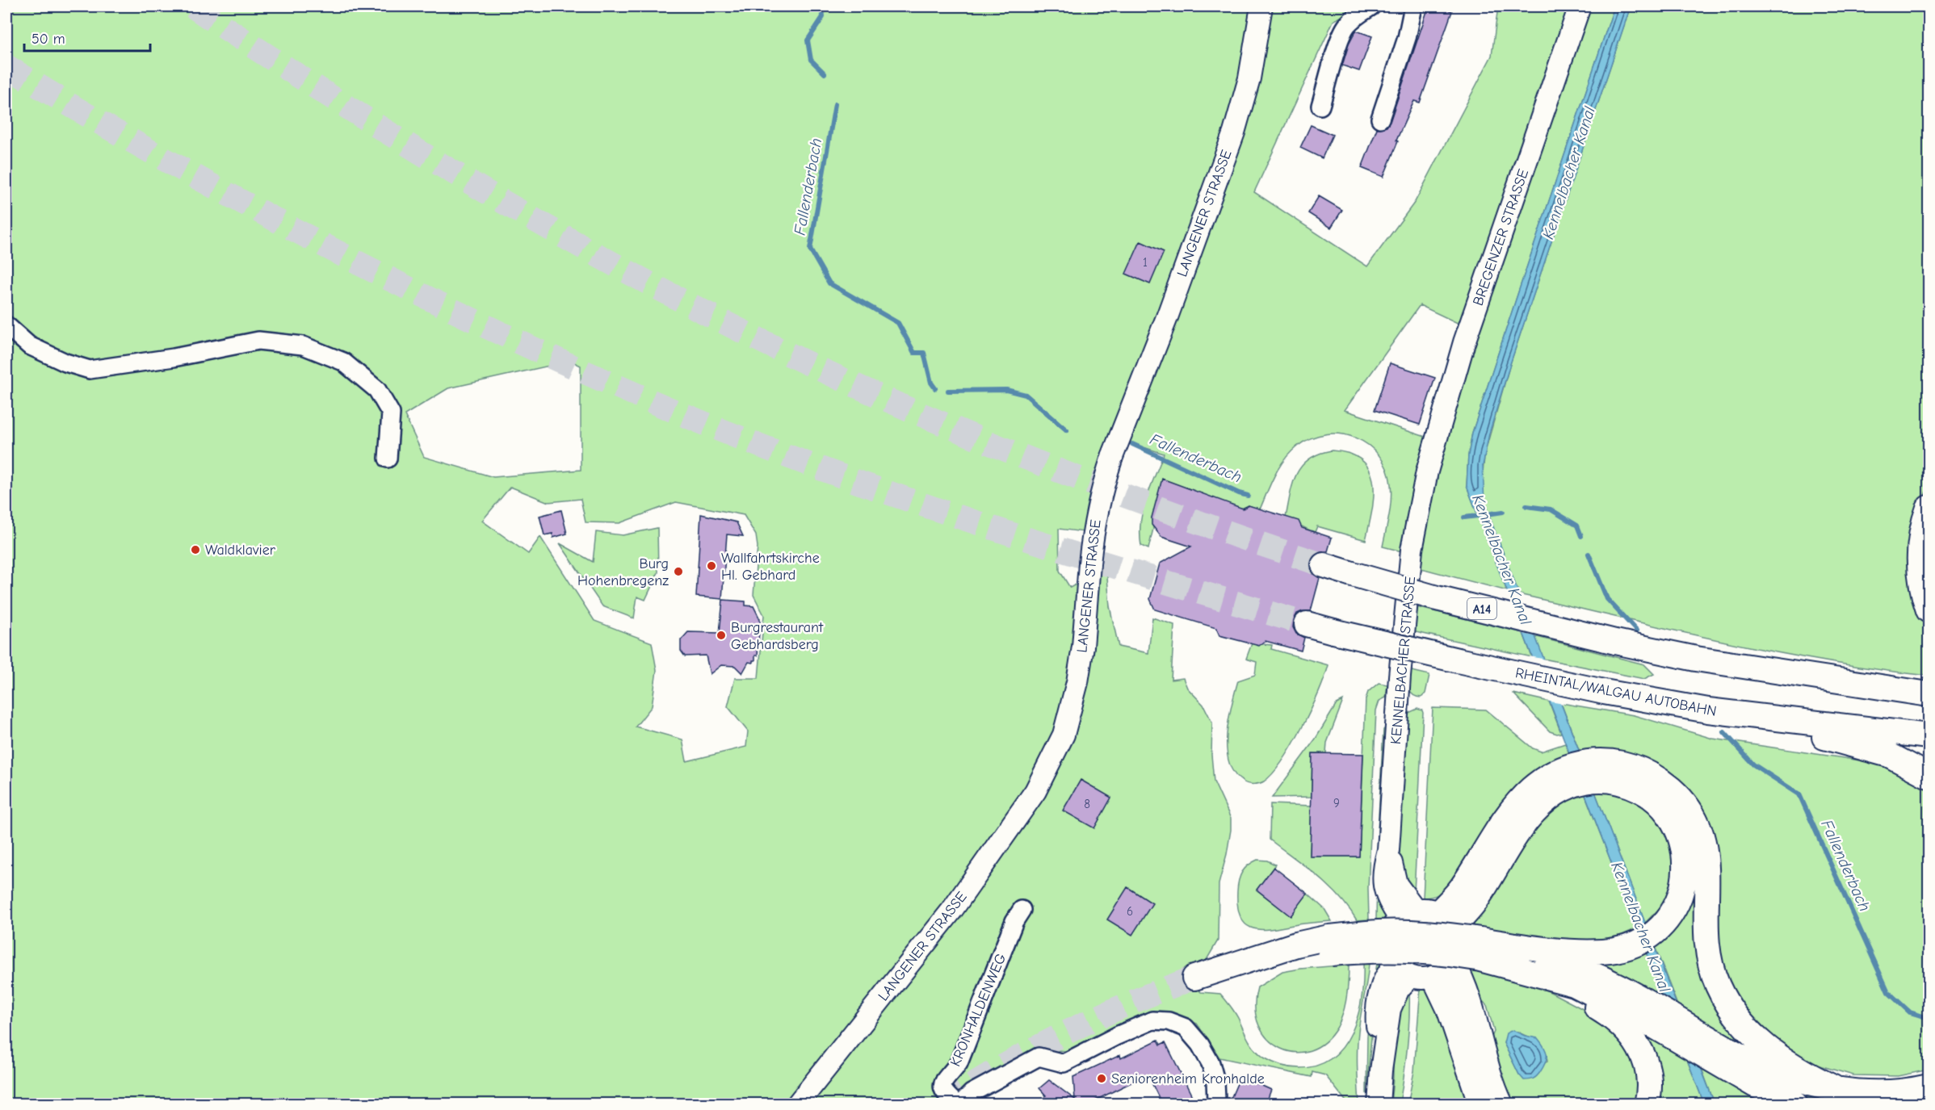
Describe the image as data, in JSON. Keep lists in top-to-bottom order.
{
  "streets": {
    "highway": ["A14", "RHEINTAL/WALGAU AUTOBAHN"],
    "main road": ["LANGENER STRASSE", "BREGENZER STRASSE", "KENNELBACHER STRASSE"],
    "street": ["KRONHALDENWEG"]
  },
  "crossings": [
    ["BREGENZER STRASSE", "KENNELBACHER STRASSE"]
  ],
  "water": ["Kennelbacher Kanal", "Fallenderbach"],
  "places": [
    "Waldklavier",
    "Wallfahrtskirche Hl. Gebhard",
    "Burg Hohenbregenz",
    "Burgrestaurant Gebhardsberg",
    "Seniorenheim Kronhalde"
  ],
  "house_numbers": [
    "1",
    "9",
    "8",
    "6"
  ],
  "scale_bar": "50 m"
}
